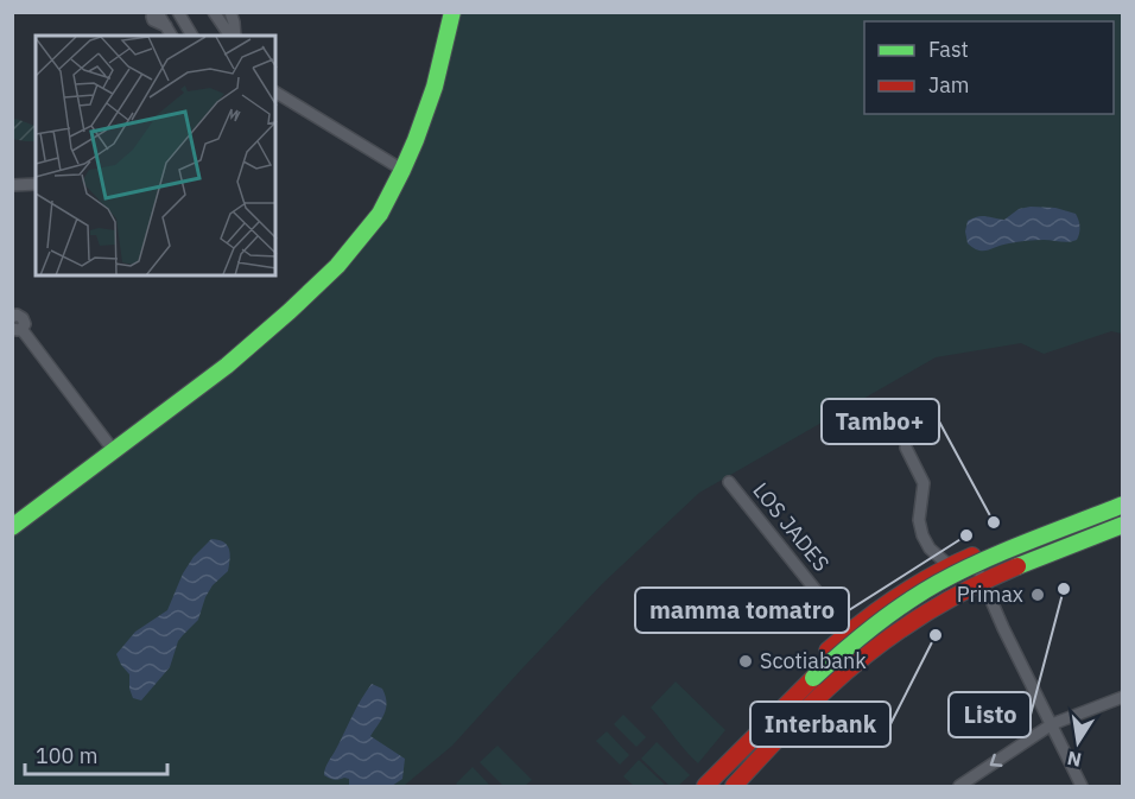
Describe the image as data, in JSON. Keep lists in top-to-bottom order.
{
  "streets": {
    "street": ["LOS JADES"]
  },
  "places": [
    "Tambo+",
    "mamma tomatro",
    "Listo",
    "Primax",
    "Interbank",
    "Scotiabank"
  ],
  "legend": ["Fast", "Jam"],
  "scale_bar": "100 m",
  "north": "bottom"
}
